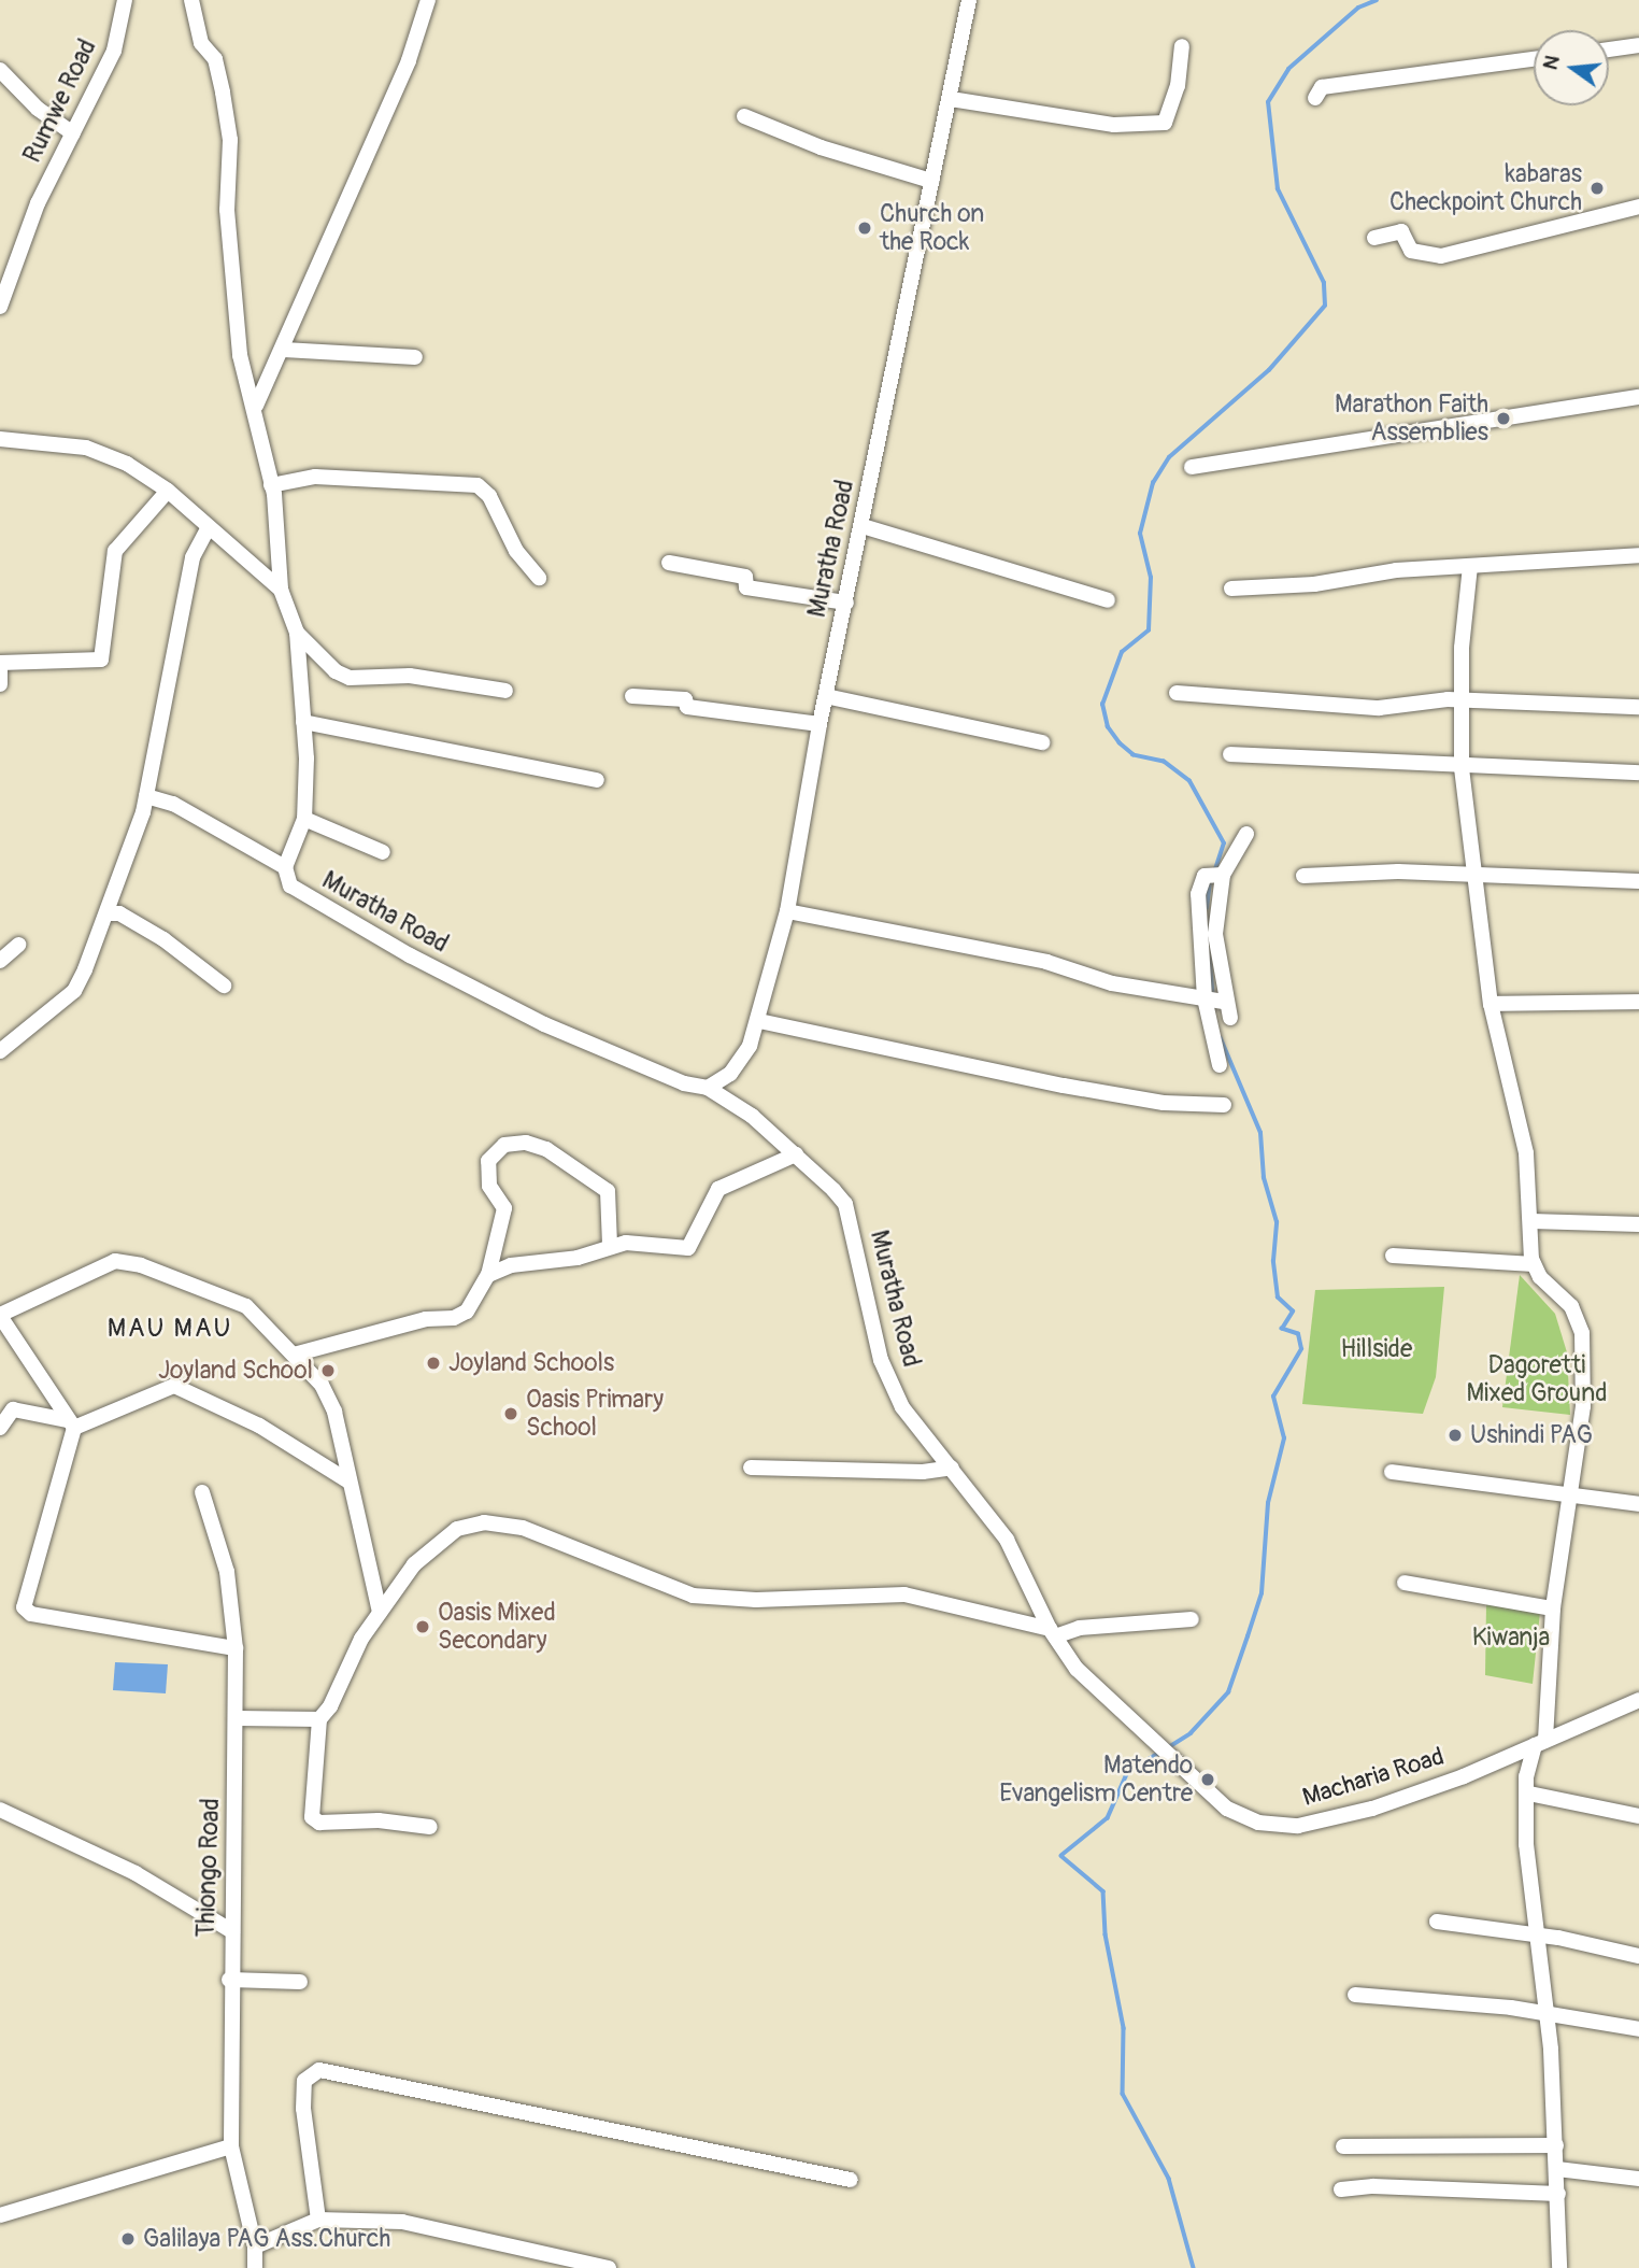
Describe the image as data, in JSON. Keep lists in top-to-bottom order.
{
  "streets": {
    "street": [
      "Rumwe Road",
      "Muratha Road",
      "Macharia Road",
      "Thiongo Road"
    ]
  },
  "crossings": [
    ["Muratha Road", "Macharia Road"]
  ],
  "districts": ["MAU MAU"],
  "parks": ["Hillside", "Dagoretti Mixed Ground", "Kiwanja"],
  "places": [
    "kabaras Checkpoint Church",
    "Church on the Rock",
    "Marathon Faith Assemblies",
    "Joyland Schools",
    "Joyland School",
    "Oasis Primary School",
    "Ushindi PAG",
    "Oasis Mixed Secondary",
    "Matendo Evangelism Centre",
    "Galilaya PAG Ass.Church"
  ],
  "north": "left"
}
